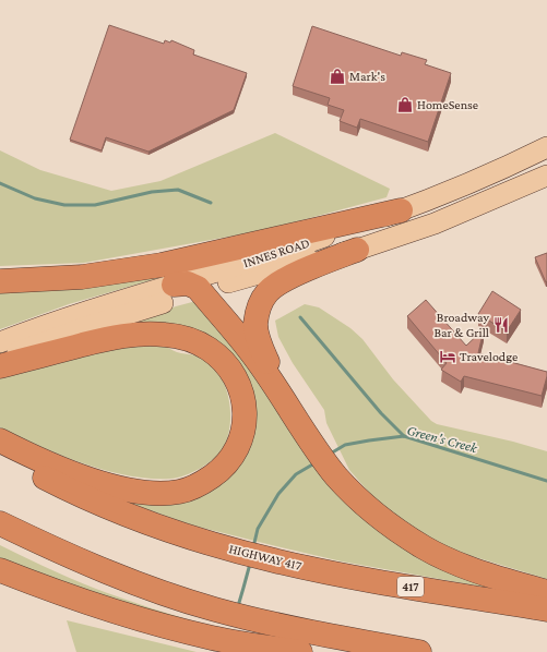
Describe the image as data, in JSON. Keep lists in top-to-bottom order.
{
  "streets": {
    "highway": ["HIGHWAY 417", "417"],
    "main road": ["INNES ROAD"]
  },
  "water": ["Green's Creek"],
  "places": {
    "shop": ["Mark's", "HomeSense"],
    "restaurant": ["Broadway Bar & Grill"],
    "hotel": ["Travelodge"]
  }
}
